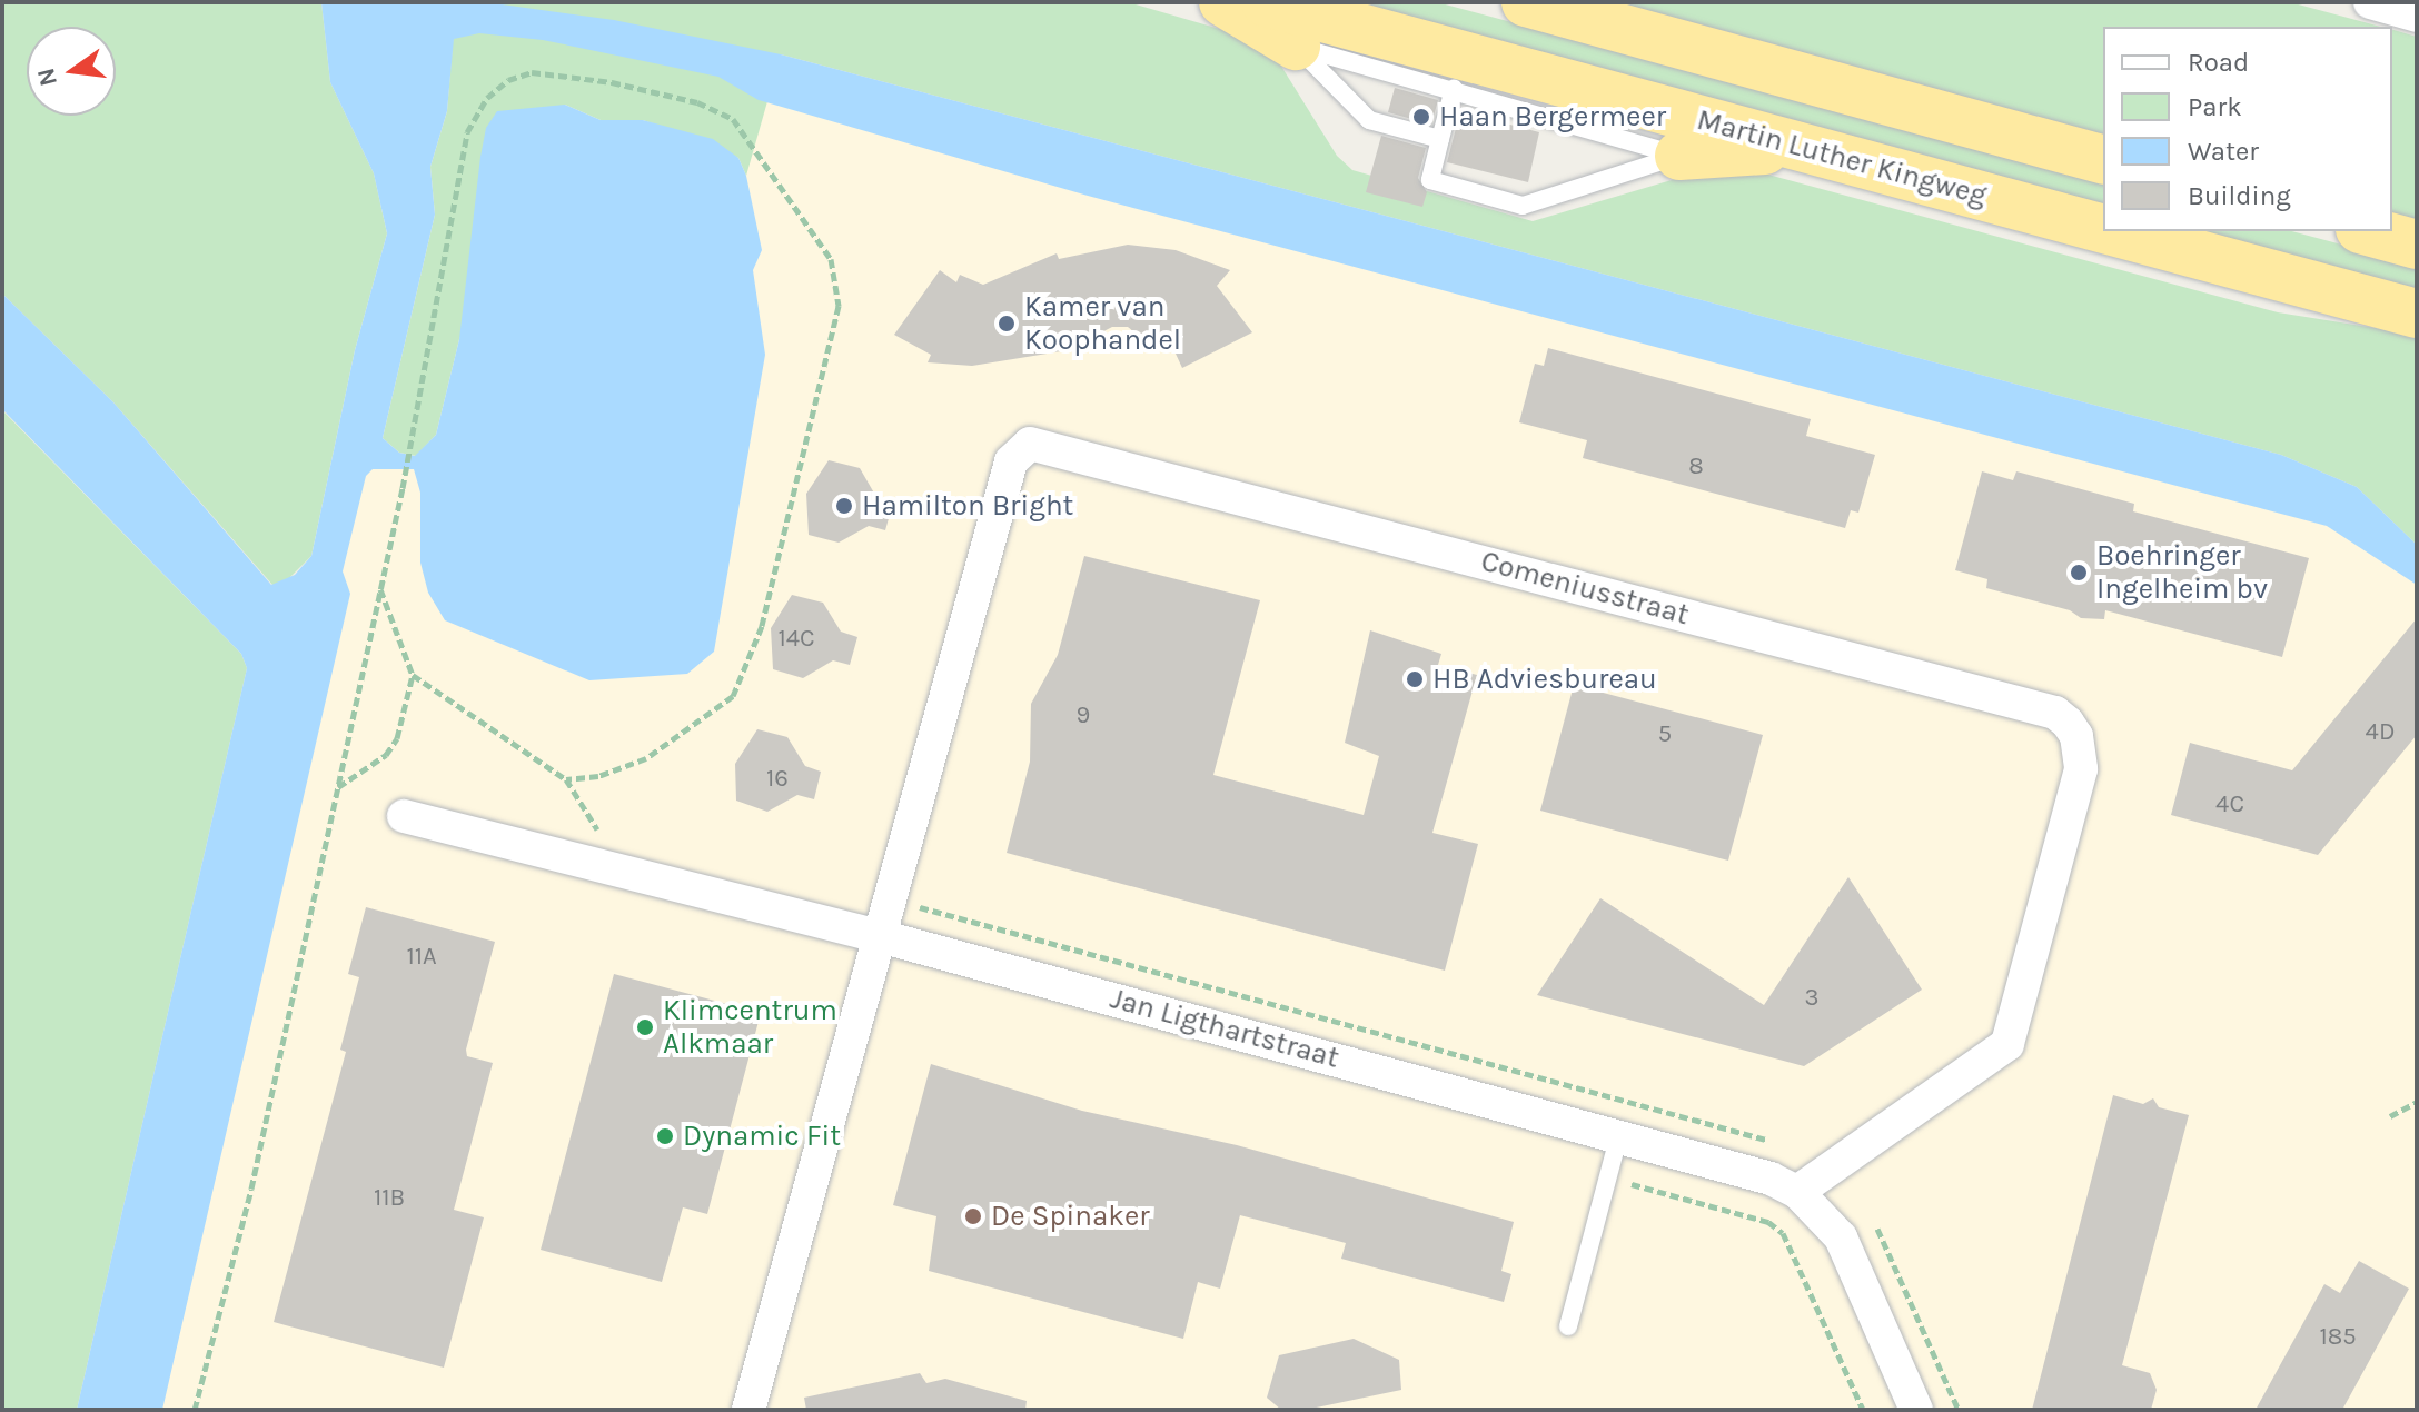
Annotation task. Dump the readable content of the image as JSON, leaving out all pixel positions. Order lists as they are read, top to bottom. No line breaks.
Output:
{"streets":{"highway":["Martin Luther Kingweg"],"street":["Comeniusstraat","Jan Ligthartstraat"]},"crossings":[["Comeniusstraat","Jan Ligthartstraat"]],"places":["Haan Bergermeer","Kamer van Koophandel","Hamilton Bright","Boehringer Ingelheim bv","HB Adviesbureau","Klimcentrum Alkmaar","Dynamic Fit","De Spinaker"],"house_numbers":["8","14C","9","4D","5","16","4C","11A","3","11B","185"],"legend":["Road","Park","Water","Building"],"north":"left"}
